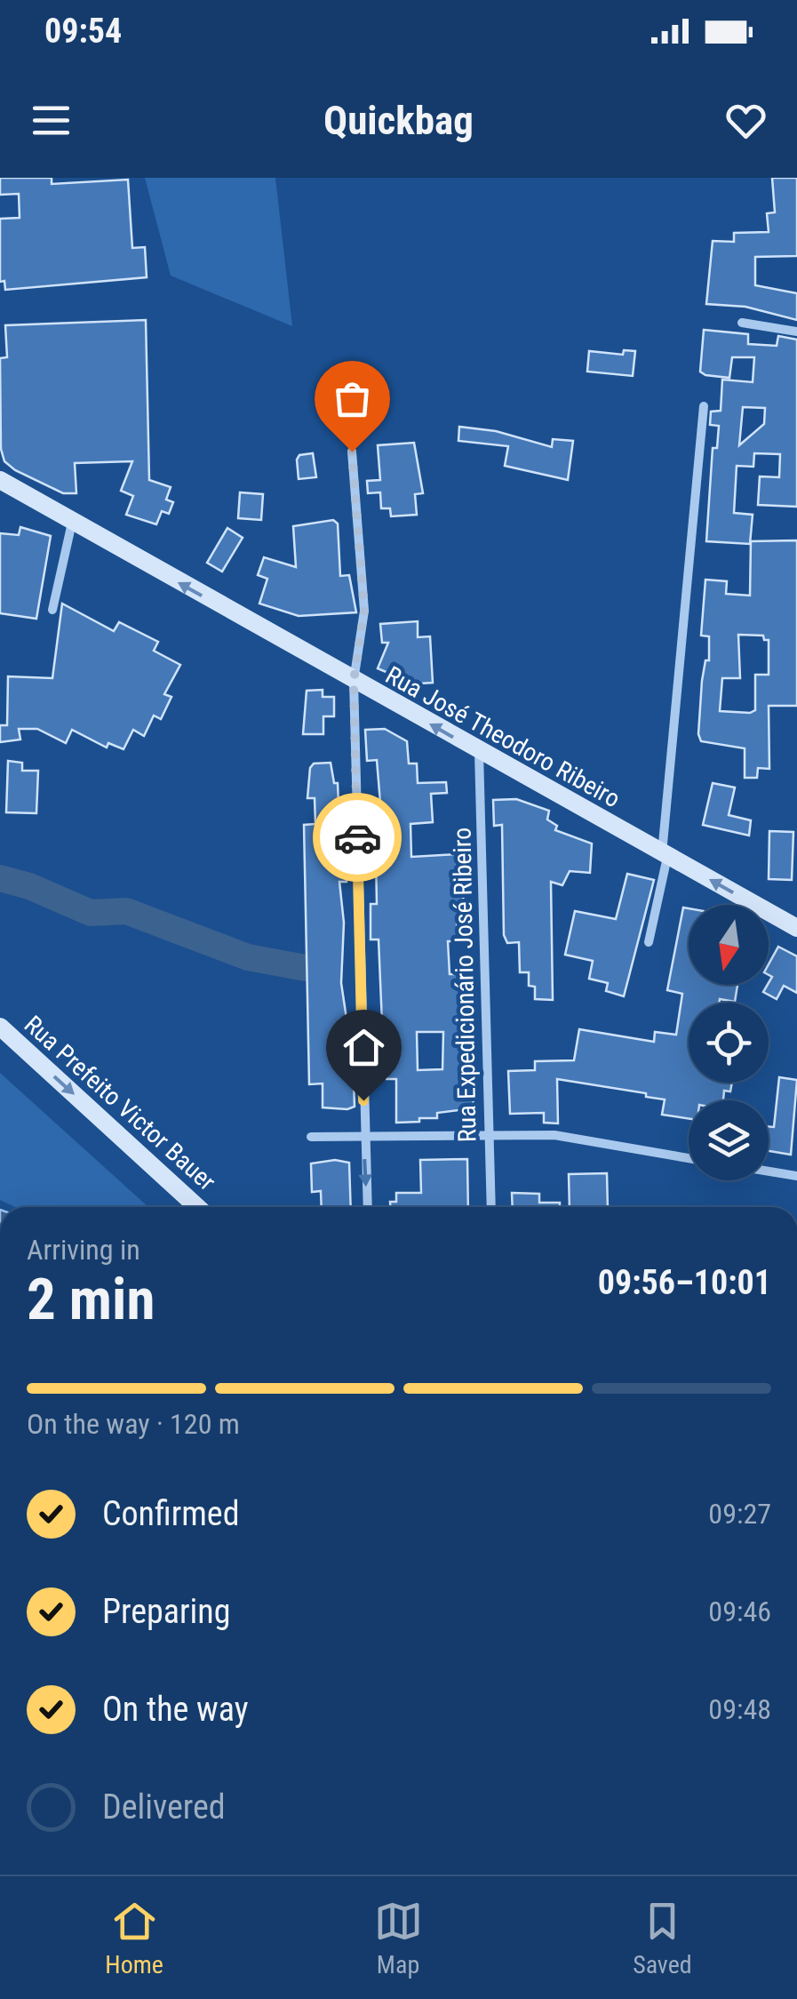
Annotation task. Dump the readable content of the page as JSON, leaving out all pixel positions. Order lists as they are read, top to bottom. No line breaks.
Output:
{"streets":{"main road":["Rua José Theodoro Ribeiro","Rua Prefeito Victor Bauer"],"street":["Rua Expedicionário José Ribeiro"]},"crossings":[["Rua José Theodoro Ribeiro","Rua Expedicionário José Ribeiro"]],"one_way":["Rua José Theodoro Ribeiro","Rua Prefeito Victor Bauer"],"north":"bottom","page":{"status":"09:54","header":"Quickbag","heading":["2 min","Arriving in","09:56–10:01"],"bar":"On the way · 120 m","list":[["Confirmed","09:27"],["Preparing","09:46"],["On the way","09:48"],"Delivered"],"tabs":["Home","Map","Saved"]}}
